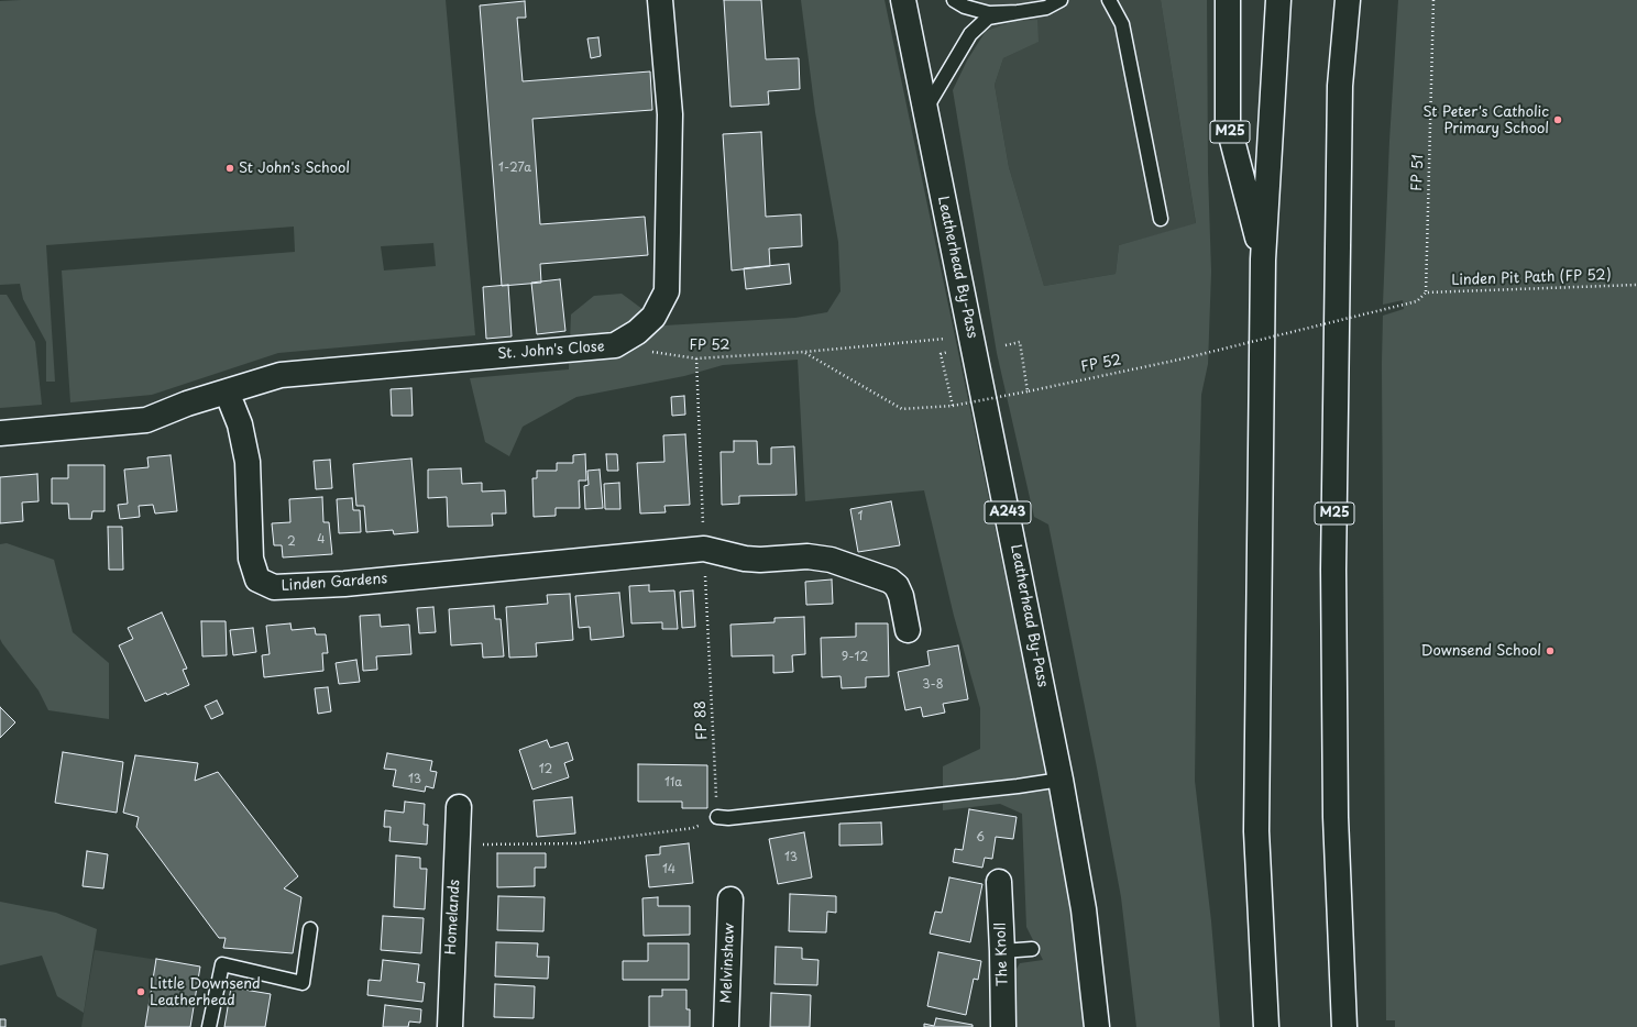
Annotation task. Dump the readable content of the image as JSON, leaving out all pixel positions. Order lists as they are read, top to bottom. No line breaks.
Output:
{"streets":{"main road":["M25","Leatherhead By-Pass","St. John's Close","A243","Linden Gardens","Homelands","The Knoll","Melvinshaw"],"path":["FP 51","Linden Pit Path (FP 52)","FP 52","FP 88"]},"crossings":[["FP 51","Linden Pit Path (FP 52)"],["FP 51","FP 52"],["Linden Pit Path (FP 52)","FP 52"],["FP 52","St. John's Close"],["FP 52","FP 88"],["St. John's Close","Linden Gardens"],["Linden Gardens","FP 88"]],"places":["St Peter's Catholic Primary School","St John's School","Downsend School","Little Downsend Leatherhead"],"house_numbers":["1-27a","1","4","2","9-12","3-8","12","13","11a","6","13","14"]}
